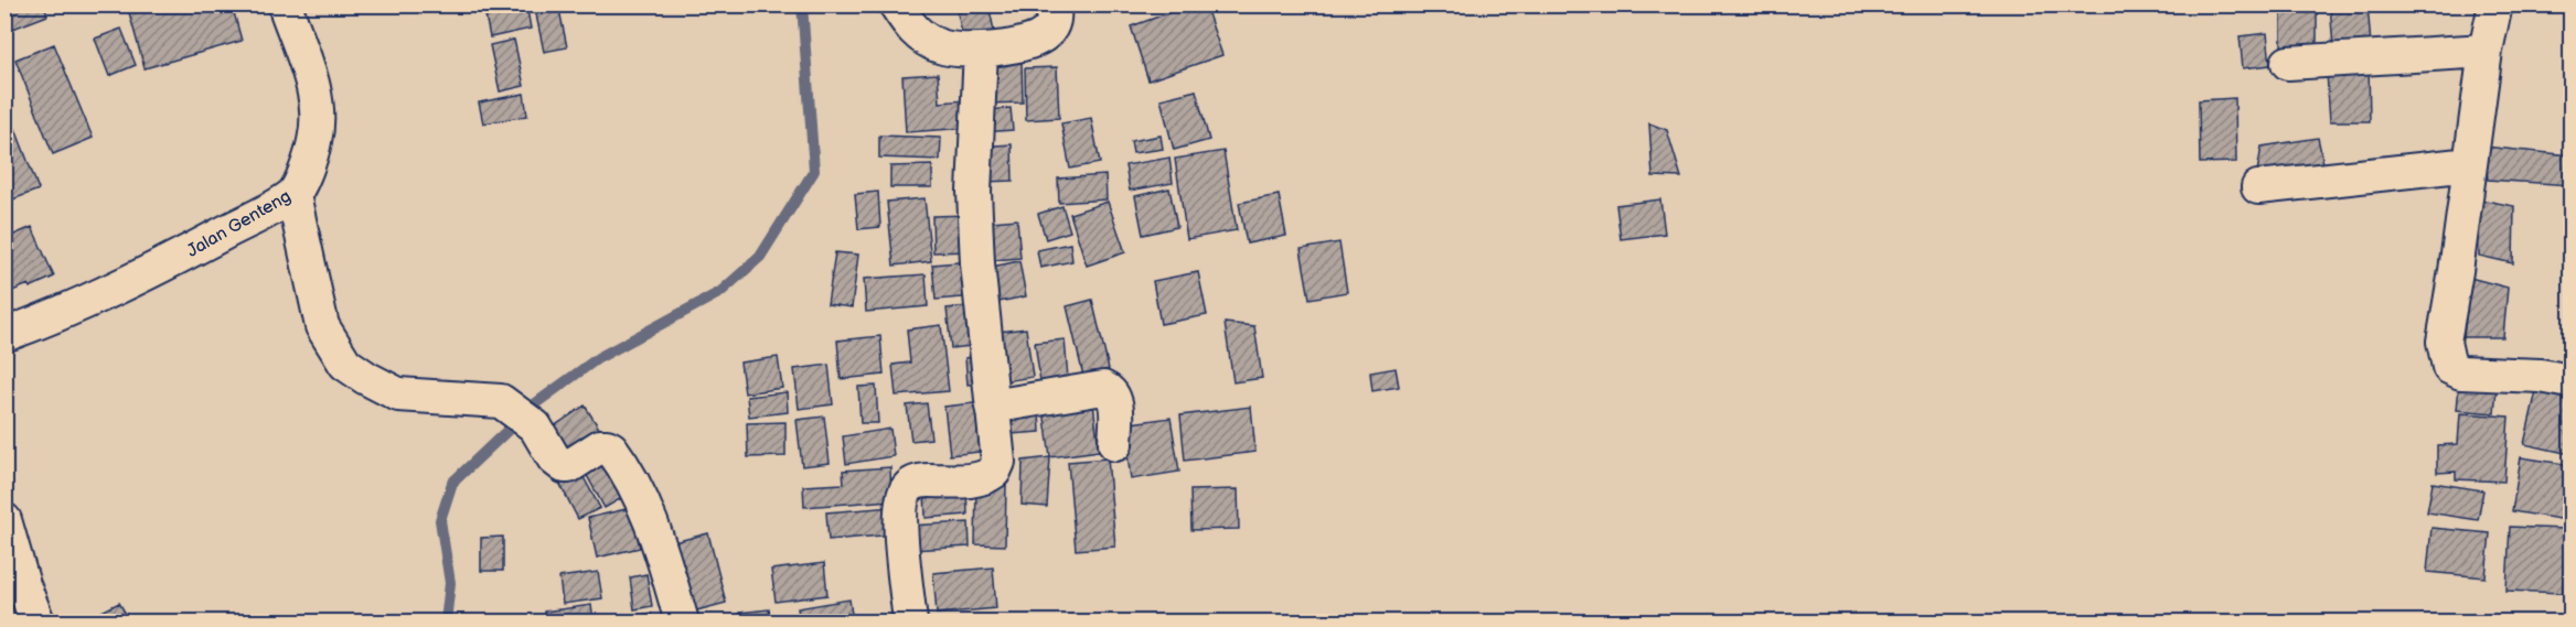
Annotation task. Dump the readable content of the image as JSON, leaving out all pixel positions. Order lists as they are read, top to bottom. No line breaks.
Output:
{"streets":{"street":["Jalan Genteng"]}}
